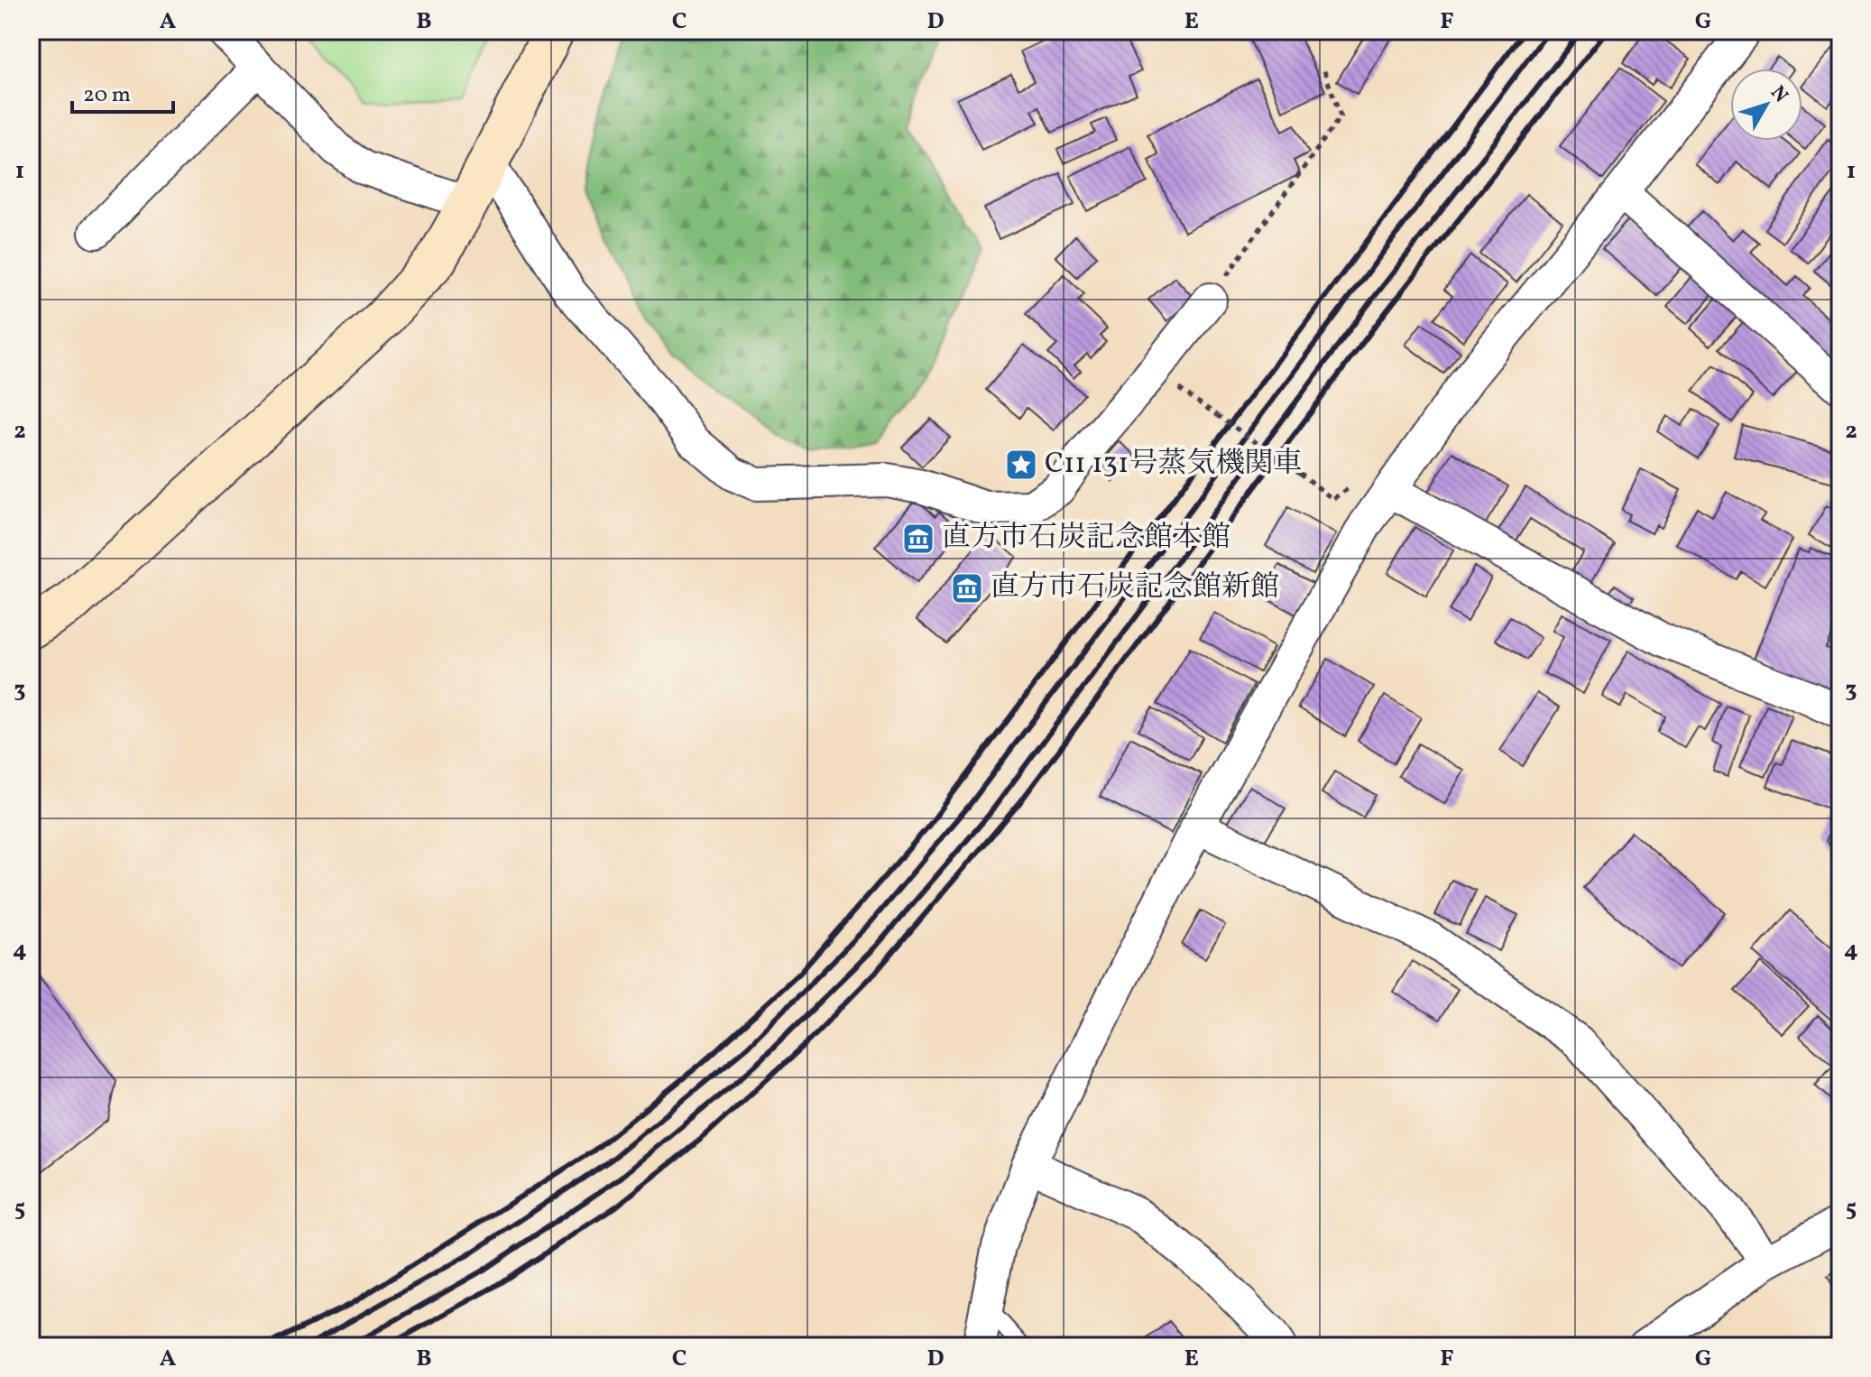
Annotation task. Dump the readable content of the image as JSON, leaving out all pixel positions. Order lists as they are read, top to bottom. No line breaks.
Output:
{"places":{"place":["C11 131号蒸気機関車"],"museum":["直方市石炭記念館本館","直方市石炭記念館新館"]},"scale_bar":"20 m","north":"top right","grid":{"columns":["A","B","C","D","E","F","G"],"rows":["1","2","3","4","5"]}}
